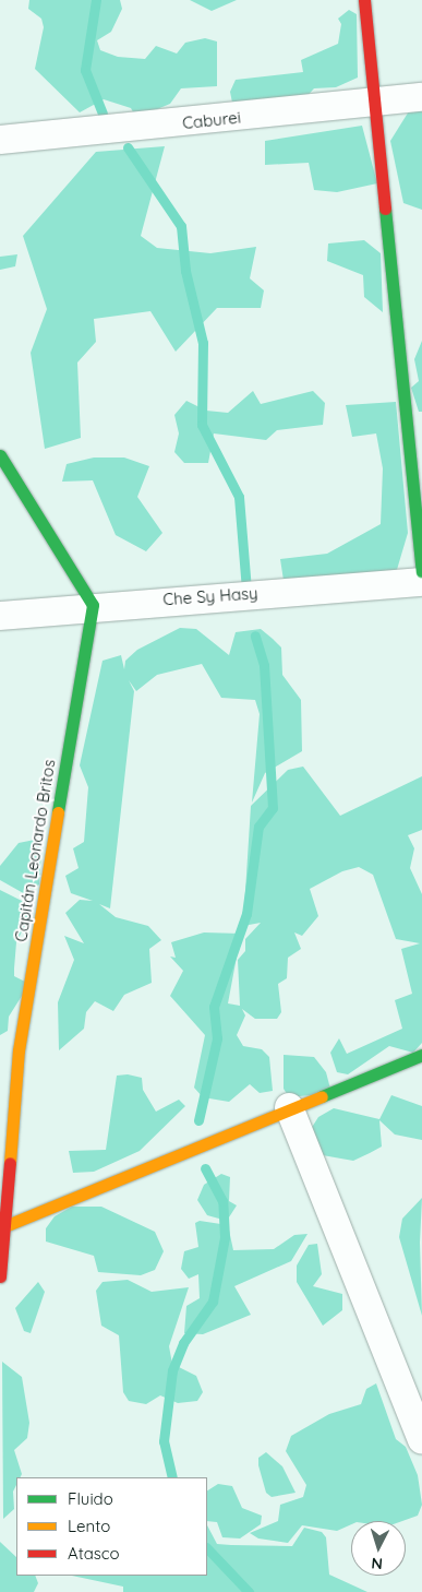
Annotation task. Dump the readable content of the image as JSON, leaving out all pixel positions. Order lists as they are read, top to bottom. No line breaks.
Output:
{"streets":{"street":["Caburei","Che Sy Hasy","Capitán Leonardo Britos"]},"crossings":[["Che Sy Hasy","Capitán Leonardo Britos"]],"legend":["Fluido","Lento","Atasco"],"north":"bottom"}
